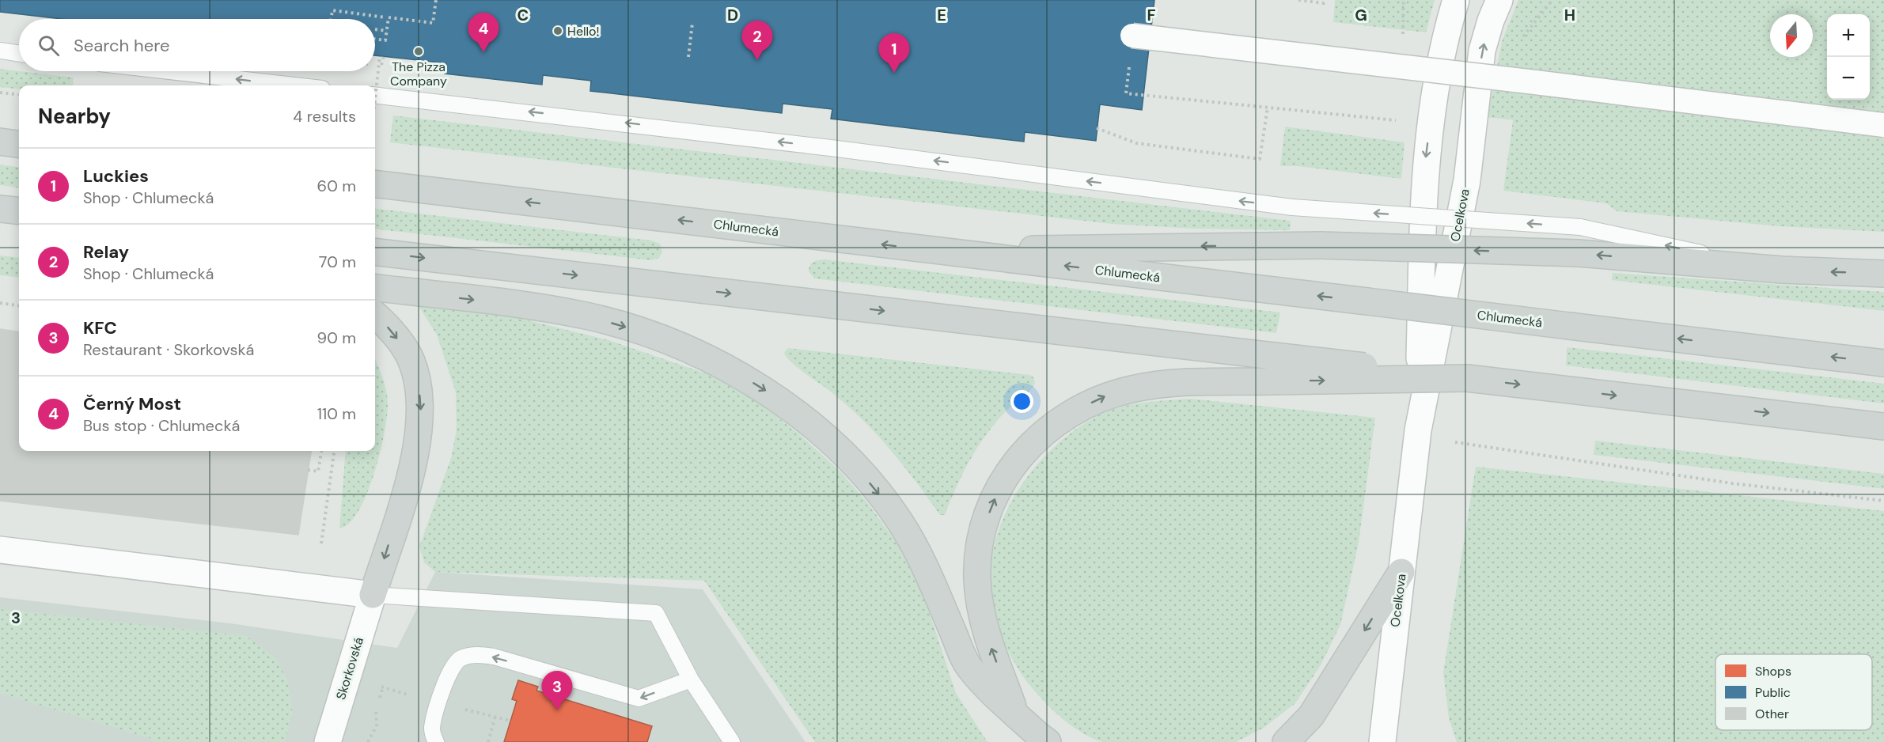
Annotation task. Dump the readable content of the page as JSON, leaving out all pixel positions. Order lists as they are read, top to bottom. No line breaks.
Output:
{"streets":{"main road":["Chlumecká"],"street":["Ocelkova","Skorkovská"]},"places":["Hello!","The Pizza Company"],"legend":["Shops","Public","Other"],"north":"bottom","page":{"pins":["4","2","1","3"],"map_buttons":["+","−"],"search":"Search here","heading":["Nearby","4 results"],"list":[{"mark":"1","name":"Luckies","note":"Shop · Chlumecká","value":"60 m"},{"mark":"2","name":"Relay","note":"Shop · Chlumecká","value":"70 m"},{"mark":"3","name":"KFC","note":"Restaurant · Skorkovská","value":"90 m"},{"mark":"4","name":"Černý Most","note":"Bus stop · Chlumecká","value":"110 m"}]},"grid":{"columns":["C","D","E","F","G","H"],"rows":["3"]}}
